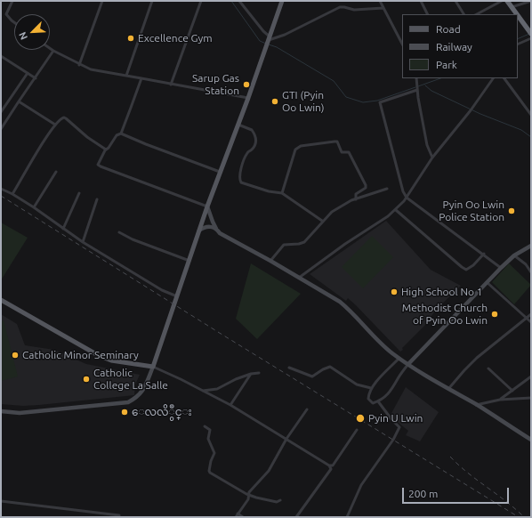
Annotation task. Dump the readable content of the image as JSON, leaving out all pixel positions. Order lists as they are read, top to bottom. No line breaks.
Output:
{"places":["Excellence Gym","Sarup Gas Station","GTI (Pyin Oo Lwin)","Pyin Oo Lwin Police Station","High School No 1","Methodist Church of Pyin Oo Lwin","Catholic Minor Seminary","Catholic College La Salle","ေလလိွဳင္း","Pyin U Lwin"],"legend":["Road","Railway","Park"],"scale_bar":"200 m","north":"bottom left"}
